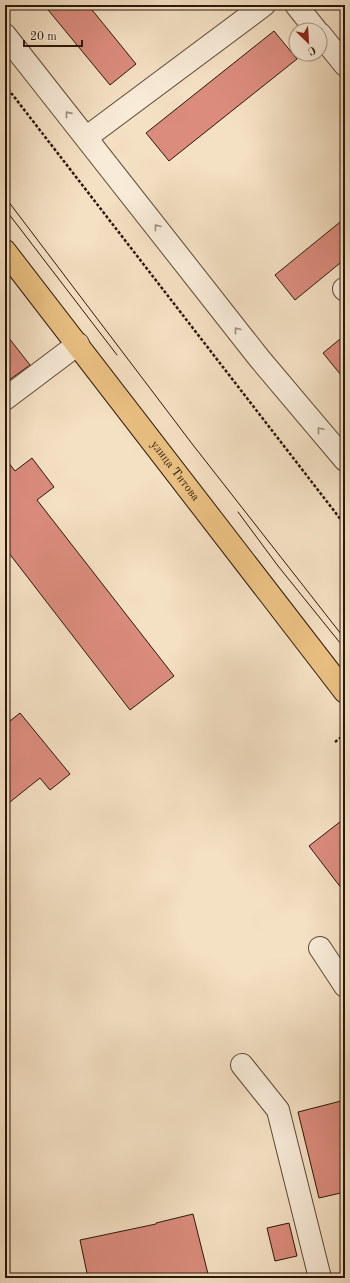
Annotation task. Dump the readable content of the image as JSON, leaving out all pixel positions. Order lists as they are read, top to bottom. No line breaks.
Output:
{"streets":{"main road":["улица Титова"]},"scale_bar":"20 m","north":"bottom right"}
